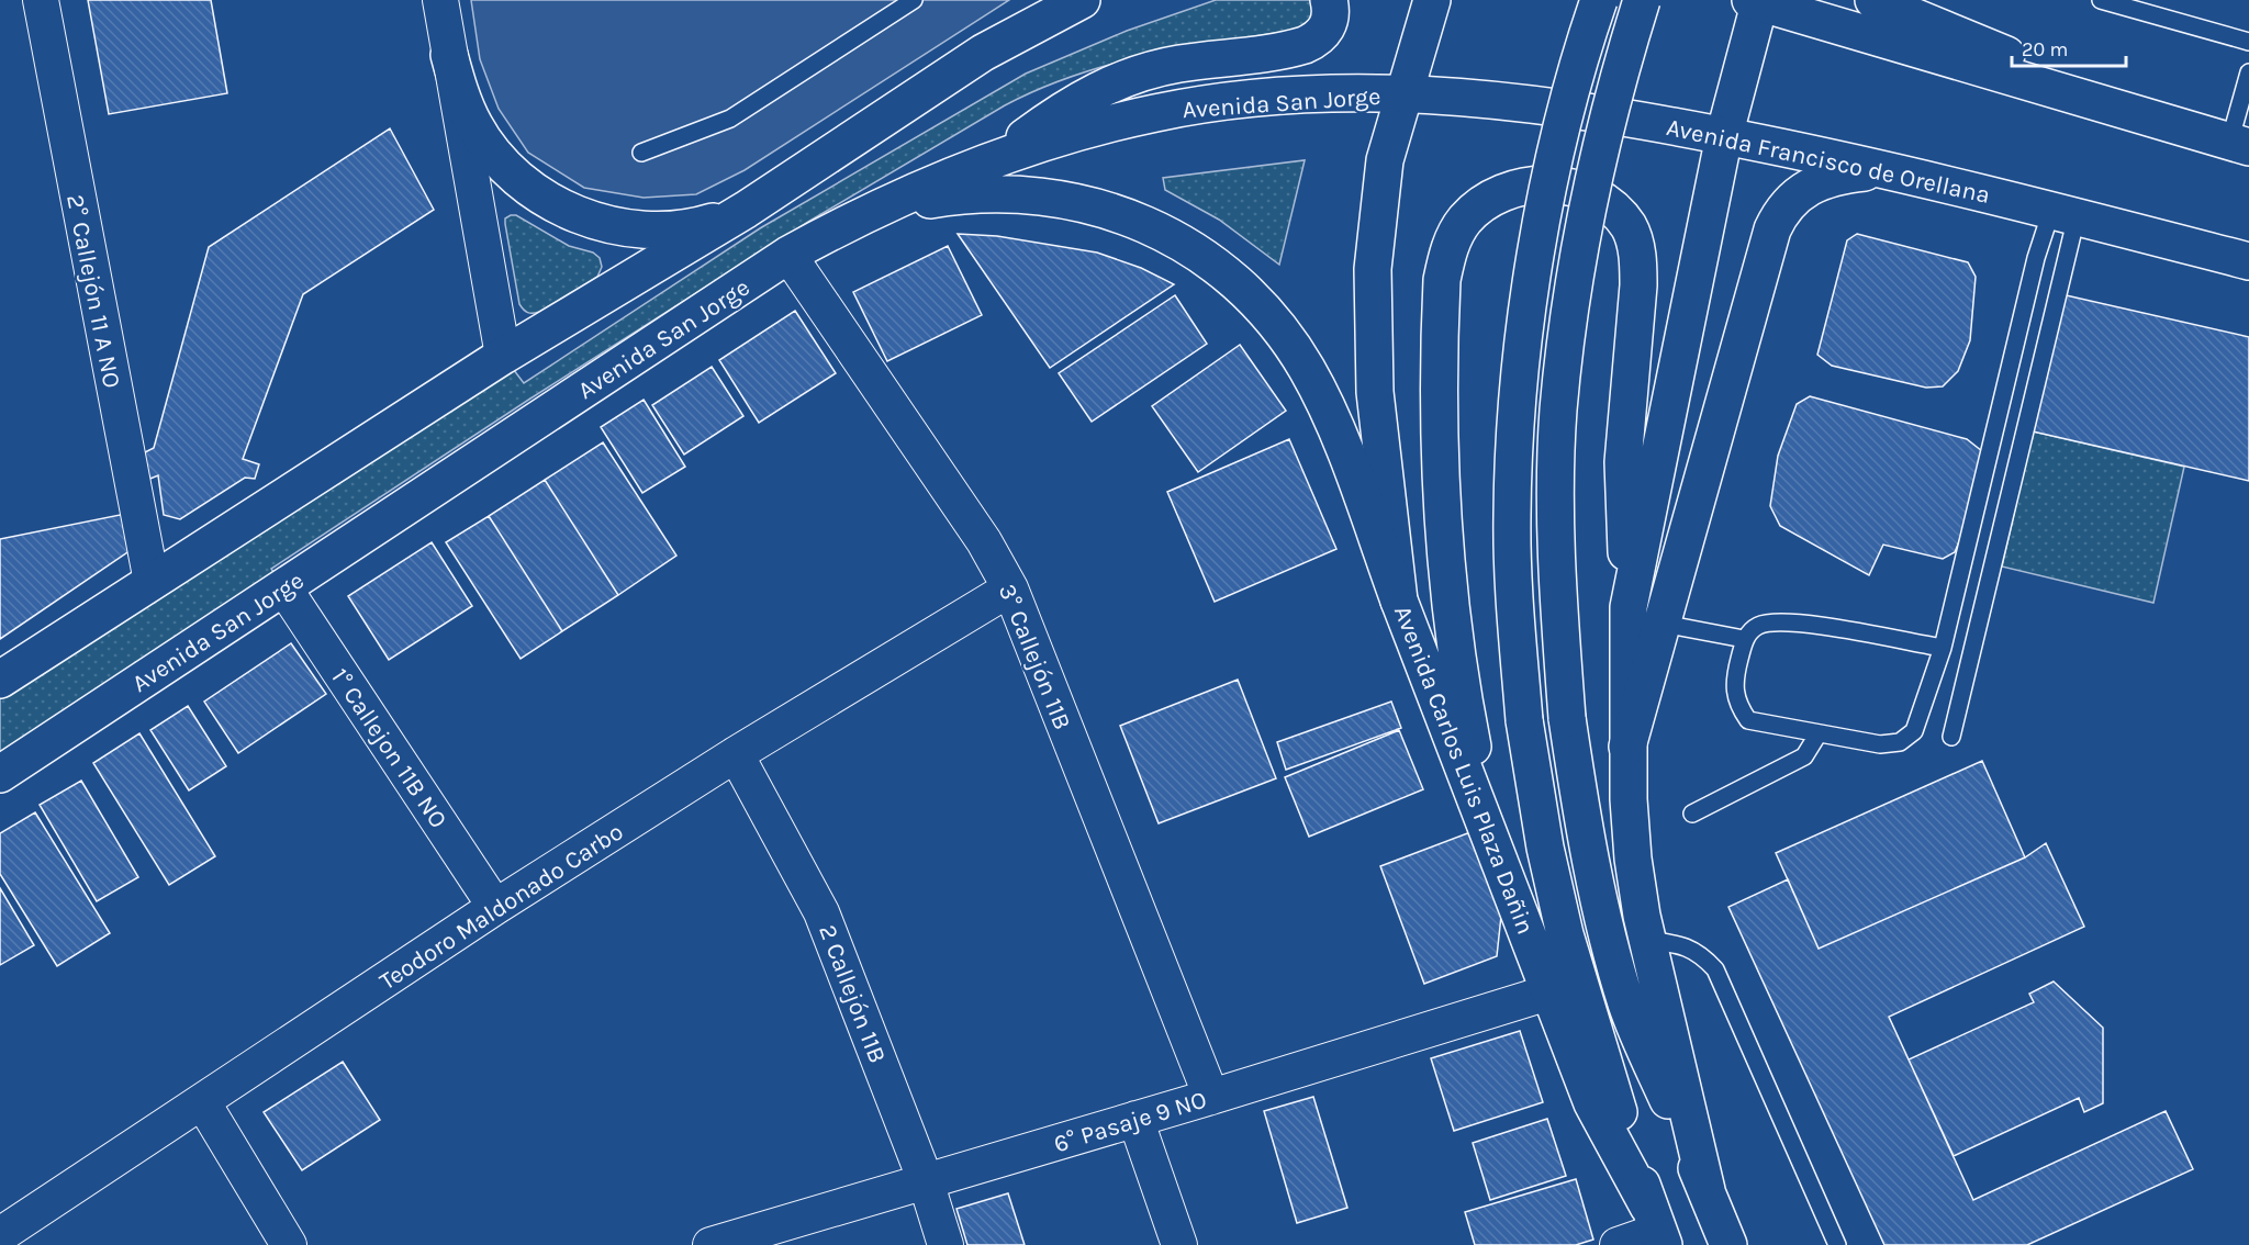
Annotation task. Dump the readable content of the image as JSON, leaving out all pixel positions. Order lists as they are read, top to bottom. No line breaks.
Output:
{"streets":{"main road":["Avenida San Jorge","Avenida Francisco de Orellana","Avenida Carlos Luis Plaza Dañin"],"street":["2° Callejón 11 A NO","3° Callejón 11B","1° Callejon 11B NO","Teodoro Maldonado Carbo","2 Callejón 11B","6° Pasaje 9 NO"]},"crossings":[["Avenida San Jorge","Avenida Francisco de Orellana"],["Avenida San Jorge","3° Callejón 11B"],["Avenida San Jorge","1° Callejon 11B NO"],["Avenida San Jorge","Avenida Carlos Luis Plaza Dañin"],["Avenida Francisco de Orellana","Avenida Carlos Luis Plaza Dañin"],["3° Callejón 11B","Teodoro Maldonado Carbo"],["3° Callejón 11B","6° Pasaje 9 NO"],["1° Callejon 11B NO","Teodoro Maldonado Carbo"],["Avenida Carlos Luis Plaza Dañin","6° Pasaje 9 NO"],["Teodoro Maldonado Carbo","2 Callejón 11B"],["2 Callejón 11B","6° Pasaje 9 NO"]],"scale_bar":"20 m"}
